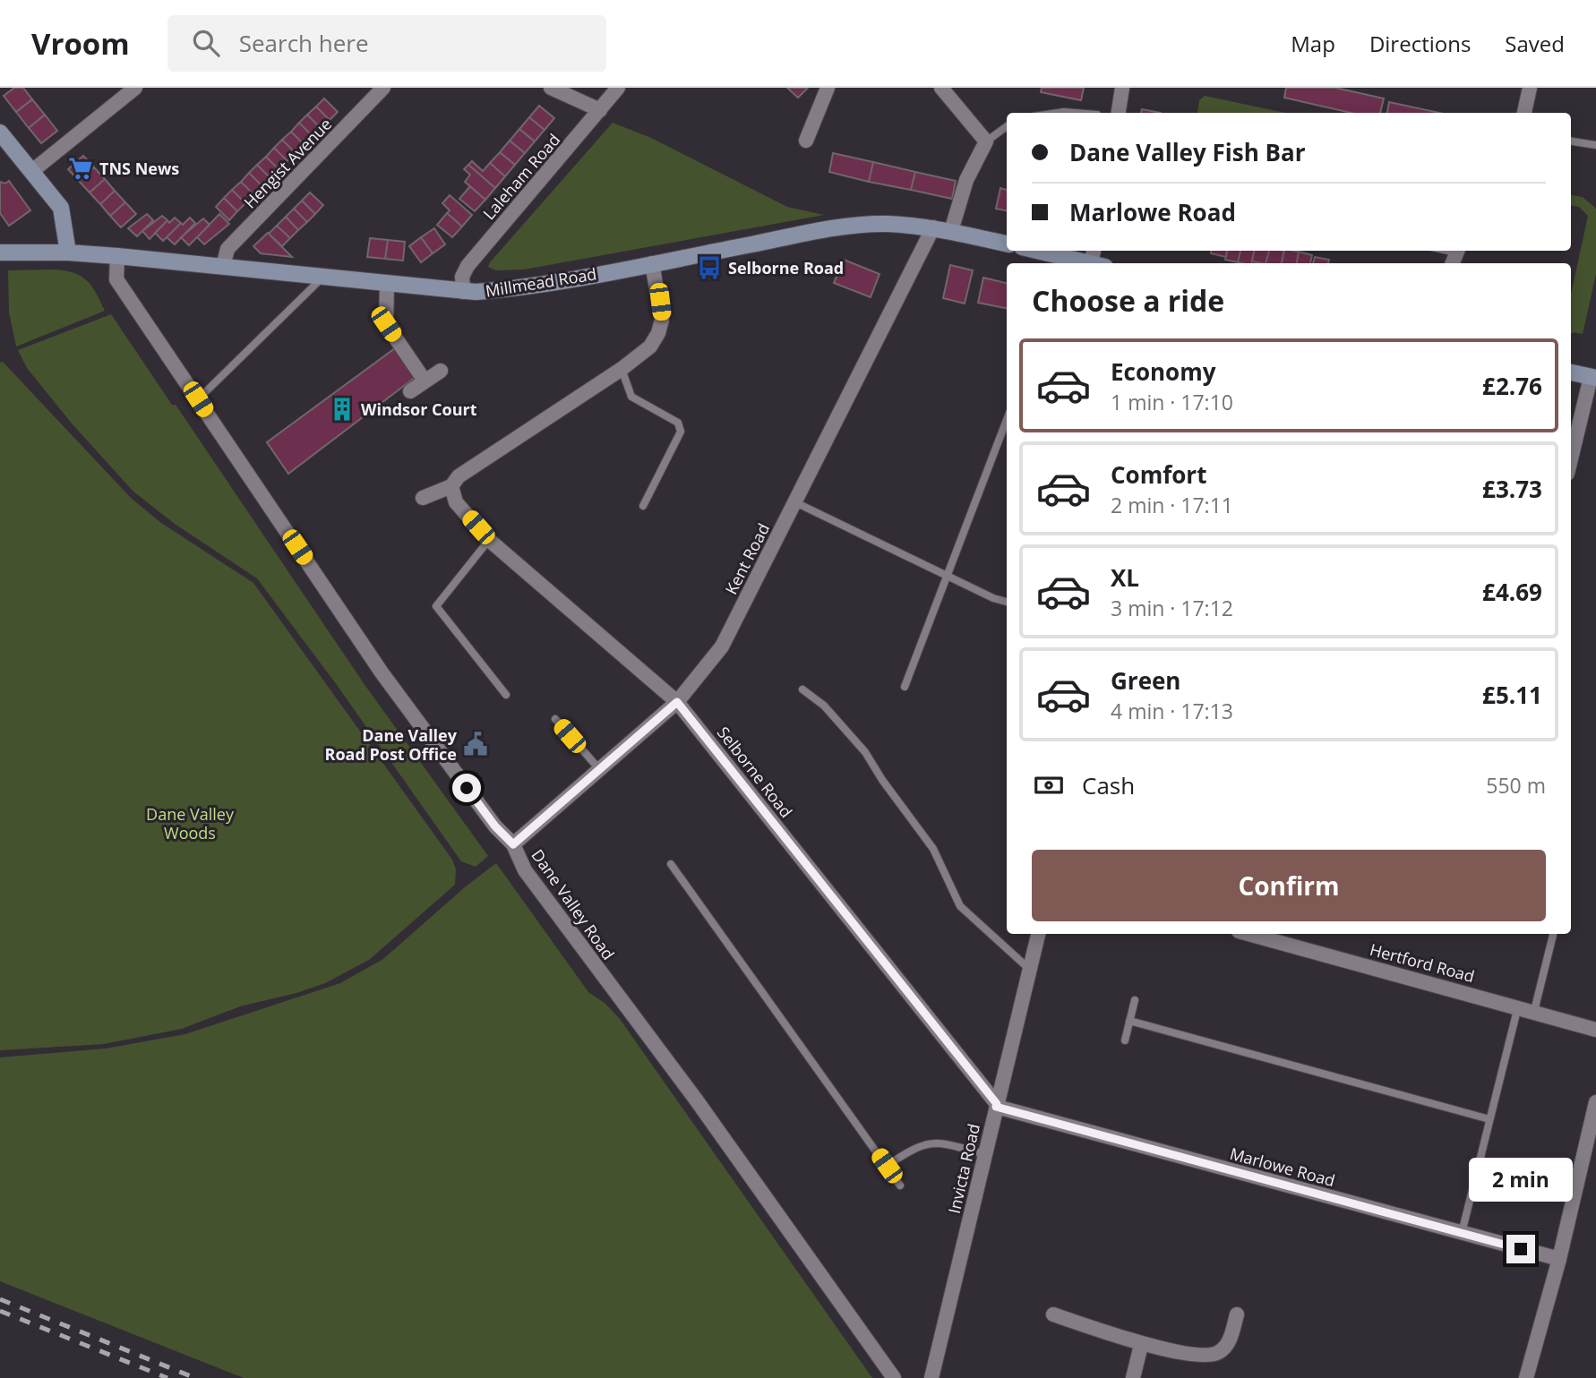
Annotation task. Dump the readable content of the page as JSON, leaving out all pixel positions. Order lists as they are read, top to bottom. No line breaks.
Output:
{"streets":{"main road":["Millmead Road"],"street":["Hengist Avenue","Laleham Road","Kent Road","Selborne Road","Dane Valley Road","Hertford Road","Marlowe Road","Invicta Road"]},"crossings":[["Hengist Avenue","Millmead Road"],["Laleham Road","Millmead Road"],["Millmead Road","Kent Road"],["Millmead Road","Dane Valley Road"],["Kent Road","Selborne Road"],["Kent Road","Dane Valley Road"],["Selborne Road","Marlowe Road"],["Selborne Road","Invicta Road"],["Marlowe Road","Invicta Road"]],"parks":["Dane Valley Woods"],"places":{"supermarket":["TNS News"],"bus stop":["Selborne Road"],"building":["Windsor Court"],"public building":["Dane Valley Road Post Office"]},"page":{"header":"Vroom","search":"Search here","nav":["Map","Directions","Saved"],"banner":["Dane Valley Fish Bar","Marlowe Road"],"heading":"Choose a ride","list":[{"name":"Economy","note":"1 min · 17:10","value":"£2.76"},{"name":"Comfort","note":"2 min · 17:11","value":"£3.73"},{"name":"XL","note":"3 min · 17:12","value":"£4.69"},{"name":"Green","note":"4 min · 17:13","value":"£5.11"}],"pay":["Cash","550 m"],"buttons":"Confirm","bubble":"2 min"}}
